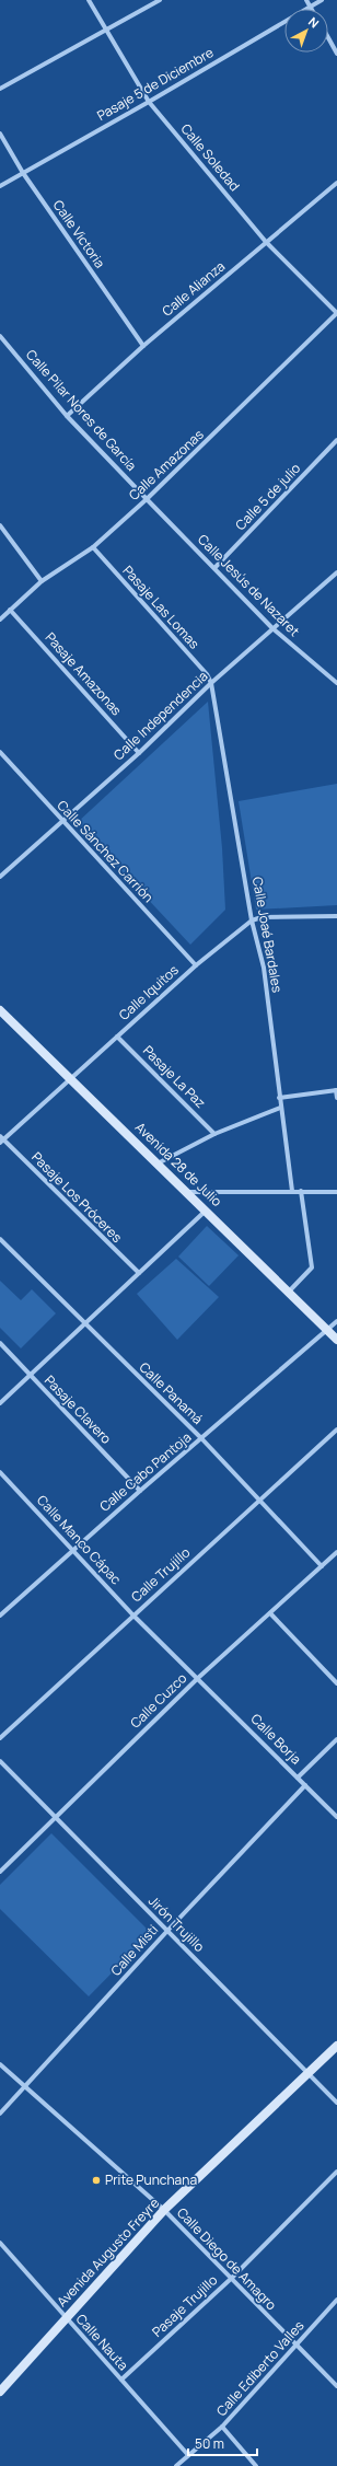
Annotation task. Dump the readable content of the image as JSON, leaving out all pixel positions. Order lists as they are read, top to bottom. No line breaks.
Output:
{"streets":{"main road":["Avenida 28 de Julio","Avenida Augusto Freyre"],"street":["Pasaje 5 de Diciembre","Calle Soledad","Calle Victoria","Calle Alianza","Calle Pilar Nores de García","Calle Amazonas","Calle 5 de julio","Calle Jesús de Nazaret","Pasaje Las Lomas","Pasaje Amazonas","Calle Independencia","Calle Sánchez Carrión","Calle Joaé Bardales","Calle Iquitos","Pasaje La Paz","Pasaje Los Próceres","Calle Panamá","Pasaje Clavero","Calle Cabo Pantoja","Calle Manco Cápac","Calle Trujillo","Calle Cuzco","Calle Borja","Jirón Trujillo","Calle Misti","Calle Diego de Amagro","Pasaje Trujillo","Calle Nauta","Calle Ediberto Valles"]},"crossings":[["Pasaje 5 de Diciembre","Calle Soledad"],["Pasaje 5 de Diciembre","Calle Victoria"],["Calle Soledad","Calle Alianza"],["Calle Soledad","Calle Amazonas"],["Calle Victoria","Calle Alianza"],["Calle Alianza","Calle Pilar Nores de García"],["Calle Pilar Nores de García","Calle Amazonas"],["Calle Pilar Nores de García","Calle Jesús de Nazaret"],["Calle Amazonas","Calle Jesús de Nazaret"],["Calle Amazonas","Pasaje Las Lomas"],["Calle Amazonas","Pasaje Amazonas"],["Calle 5 de julio","Calle Jesús de Nazaret"],["Calle Jesús de Nazaret","Calle Independencia"],["Pasaje Las Lomas","Calle Independencia"],["Pasaje Las Lomas","Calle Joaé Bardales"],["Pasaje Amazonas","Calle Independencia"],["Calle Independencia","Calle Sánchez Carrión"],["Calle Independencia","Calle Joaé Bardales"],["Calle Sánchez Carrión","Calle Iquitos"],["Calle Joaé Bardales","Calle Iquitos"],["Calle Iquitos","Pasaje La Paz"],["Calle Iquitos","Avenida 28 de Julio"],["Calle Iquitos","Pasaje Los Próceres"],["Avenida 28 de Julio","Calle Cabo Pantoja"],["Calle Panamá","Calle Cabo Pantoja"],["Calle Panamá","Calle Trujillo"],["Calle Panamá","Calle Cuzco"],["Pasaje Clavero","Calle Cabo Pantoja"],["Calle Cabo Pantoja","Calle Manco Cápac"],["Calle Manco Cápac","Calle Trujillo"],["Calle Manco Cápac","Calle Cuzco"],["Calle Manco Cápac","Calle Borja"],["Calle Cuzco","Calle Borja"],["Calle Cuzco","Jirón Trujillo"],["Calle Borja","Calle Misti"],["Jirón Trujillo","Calle Misti"],["Jirón Trujillo","Avenida Augusto Freyre"],["Calle Misti","Calle Diego de Amagro"],["Avenida Augusto Freyre","Calle Diego de Amagro"],["Avenida Augusto Freyre","Calle Nauta"],["Calle Diego de Amagro","Pasaje Trujillo"],["Calle Diego de Amagro","Calle Ediberto Valles"],["Pasaje Trujillo","Calle Nauta"],["Calle Nauta","Calle Ediberto Valles"]],"places":["Prite Punchana"],"scale_bar":"50 m","north":"top right"}
